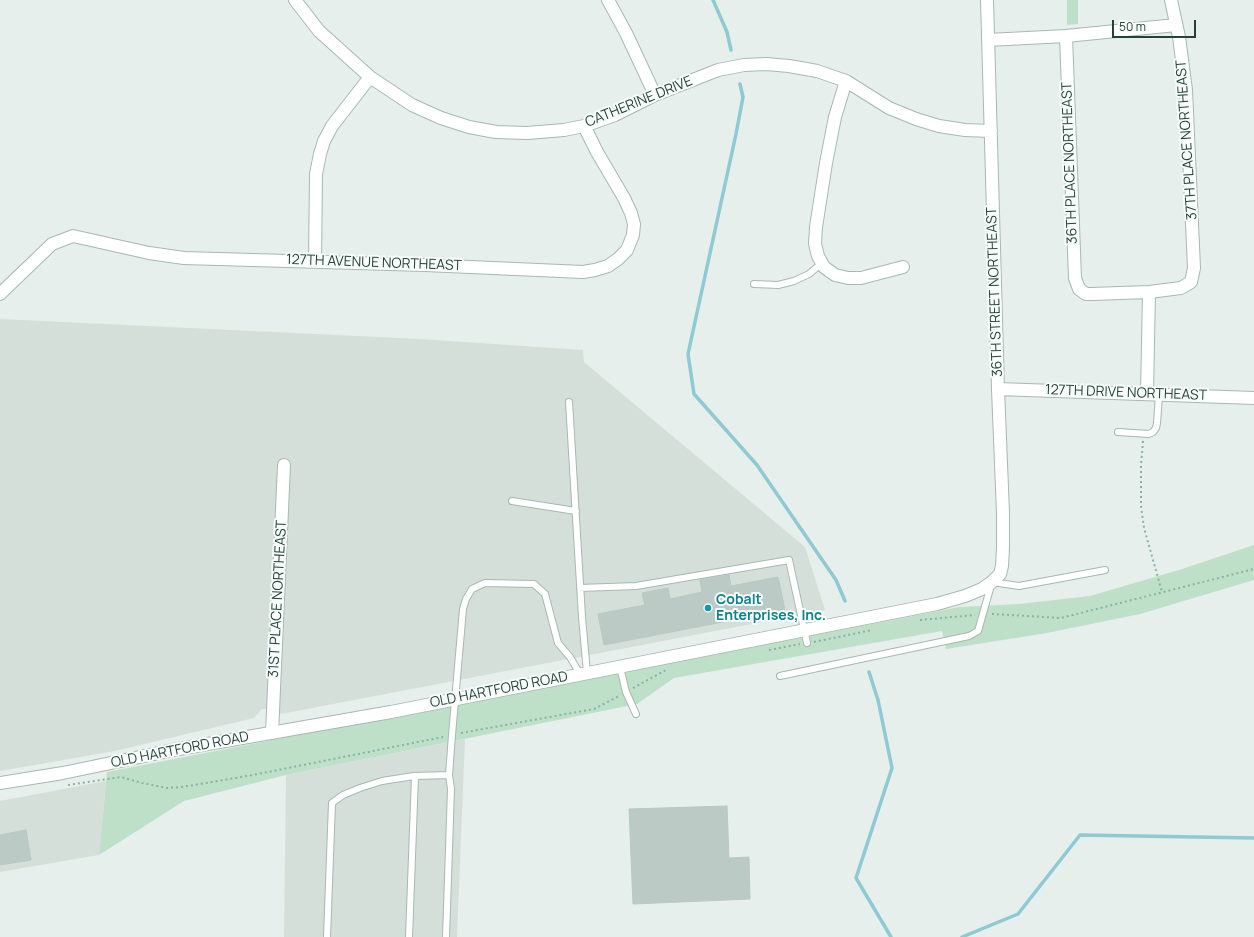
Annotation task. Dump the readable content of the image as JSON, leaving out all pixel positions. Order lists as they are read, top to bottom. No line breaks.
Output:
{"streets":{"street":["CATHERINE DRIVE","37TH PLACE NORTHEAST","36TH PLACE NORTHEAST","127TH AVENUE NORTHEAST","36TH STREET NORTHEAST","127TH DRIVE NORTHEAST","31ST PLACE NORTHEAST","OLD HARTFORD ROAD"]},"crossings":[["CATHERINE DRIVE","127TH AVENUE NORTHEAST"],["CATHERINE DRIVE","36TH STREET NORTHEAST"],["37TH PLACE NORTHEAST","36TH PLACE NORTHEAST"],["36TH STREET NORTHEAST","127TH DRIVE NORTHEAST"],["36TH STREET NORTHEAST","OLD HARTFORD ROAD"],["31ST PLACE NORTHEAST","OLD HARTFORD ROAD"]],"places":["Cobalt Enterprises, Inc."],"scale_bar":"50 m"}
